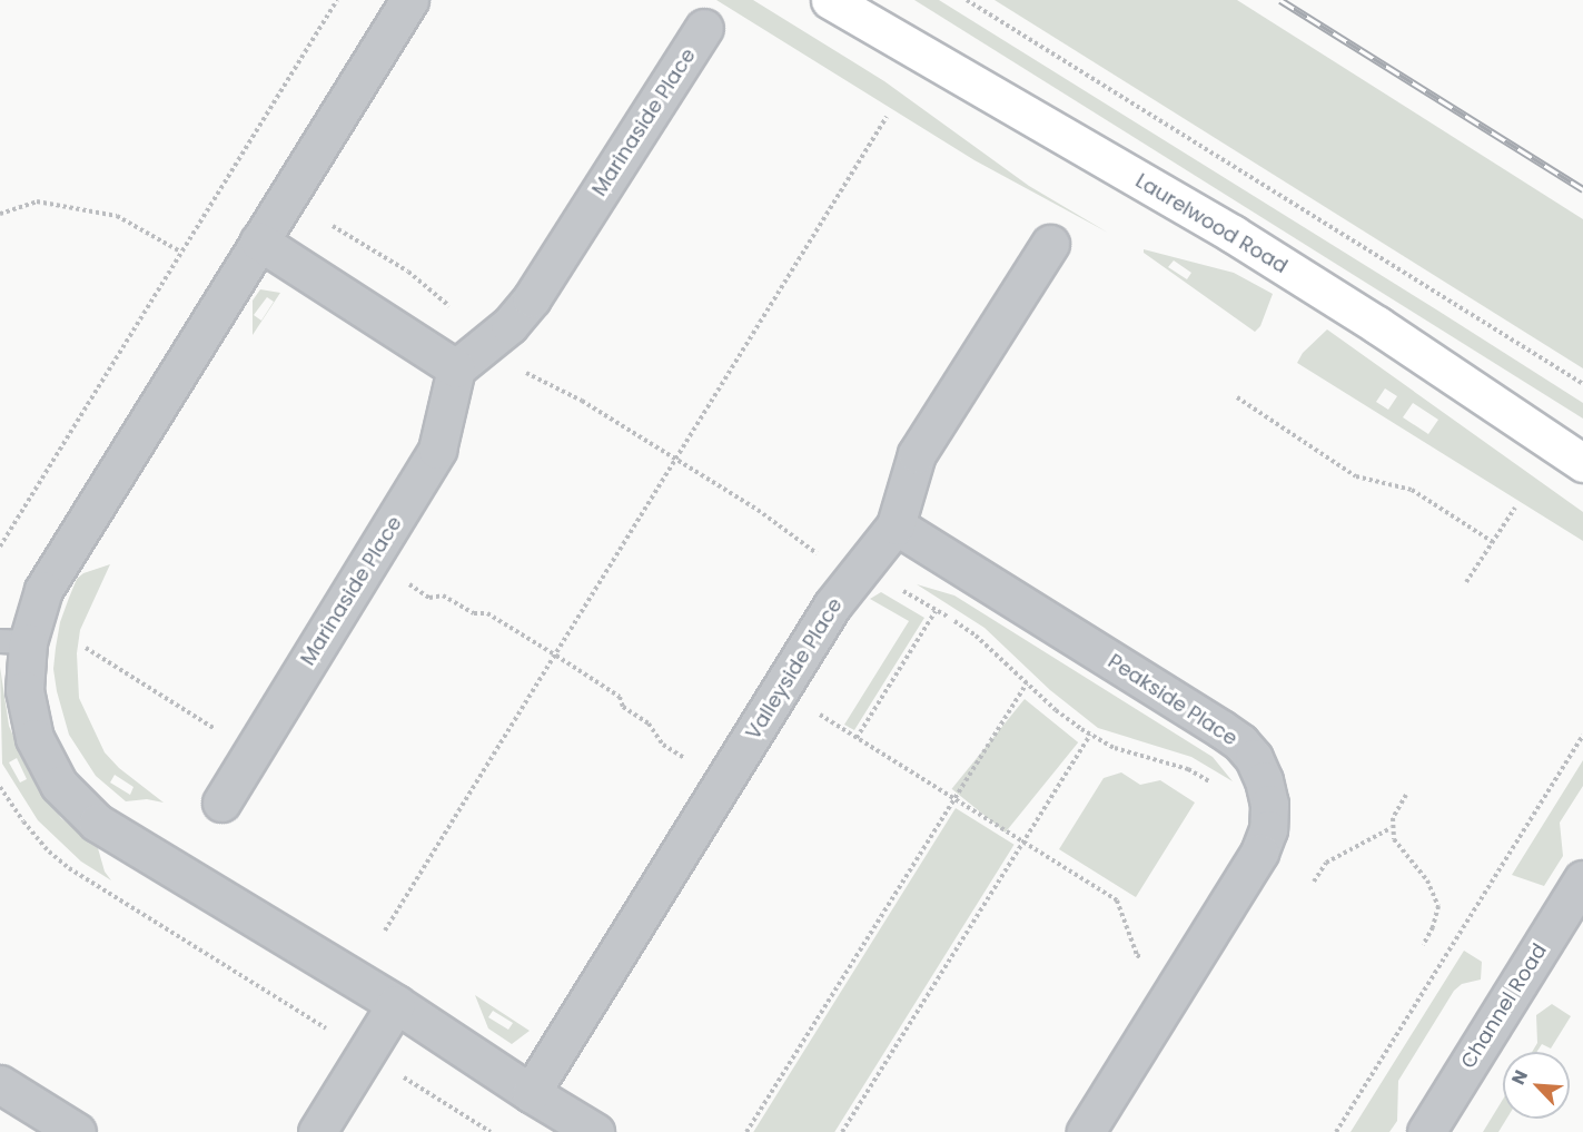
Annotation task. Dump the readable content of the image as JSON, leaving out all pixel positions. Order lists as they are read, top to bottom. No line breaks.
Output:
{"streets":{"street":["Marinaside Place","Laurelwood Road","Valleyside Place","Peakside Place","Channel Road"]},"crossings":[["Valleyside Place","Peakside Place"]],"north":"top left"}
